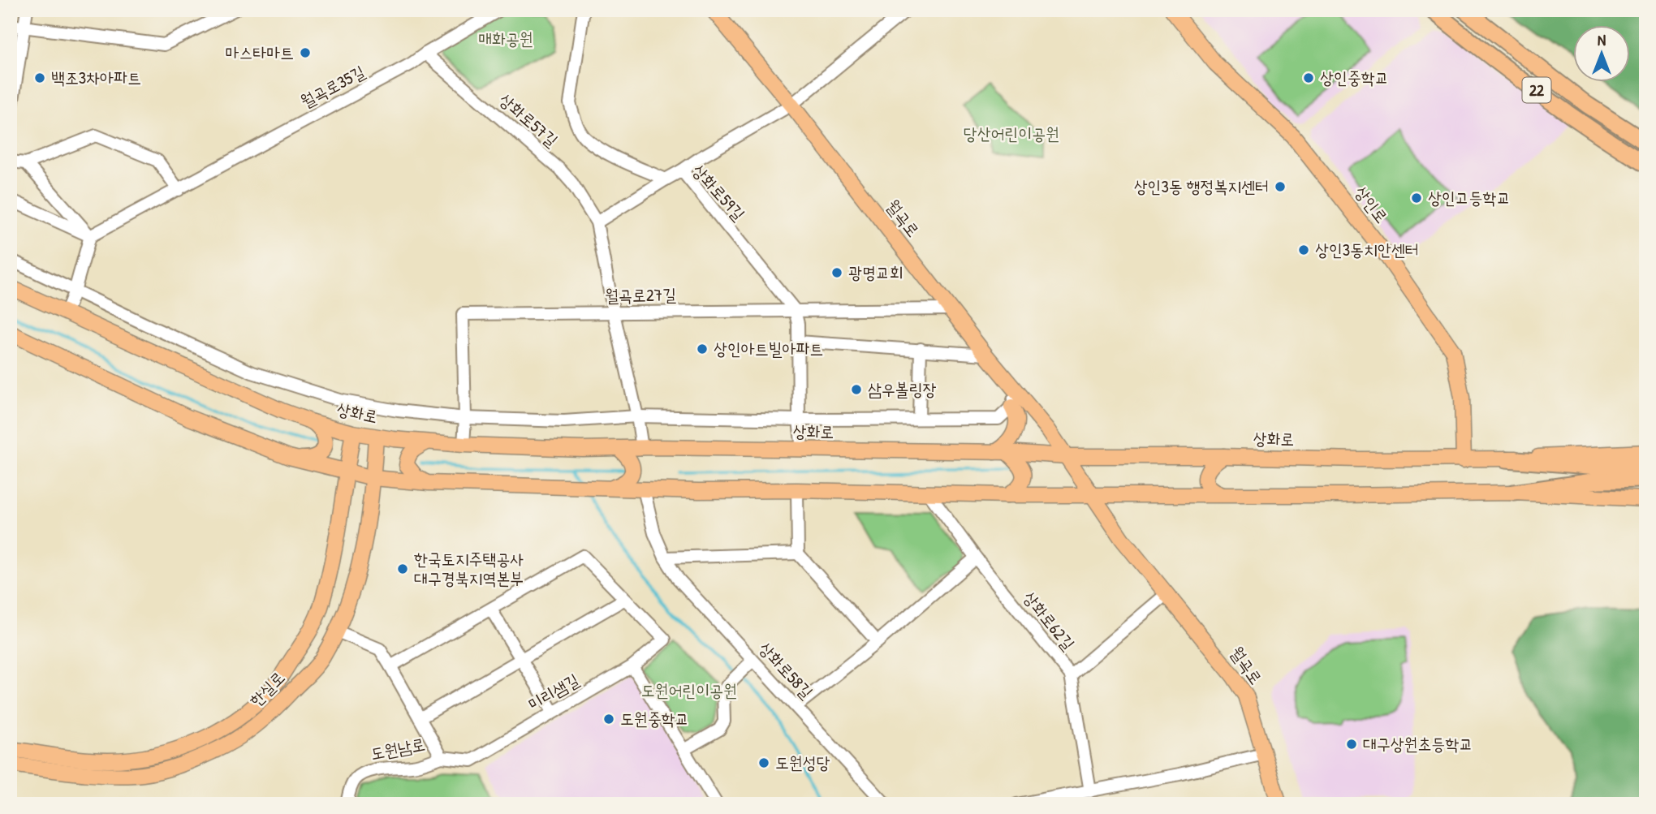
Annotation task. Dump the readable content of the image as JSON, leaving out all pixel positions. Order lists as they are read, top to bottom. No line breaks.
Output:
{"streets":{"highway":["22"],"main road":["상인로","월곡로","상화로","한실로"],"street":["월곡로35길","상화로57길","상화로59길","월곡로27길","상화로62길","상화로58길","미리샘길","도원남로"]},"crossings":[["월곡로35길","상화로57길"],["상화로57길","월곡로27길"],["상화로57길","상화로"],["상화로59길","월곡로27길"],["상인로","상화로"],["월곡로","월곡로27길"],["월곡로","상화로"],["월곡로27길","상화로"],["상화로","한실로"],["미리샘길","도원남로"]],"parks":["매화공원","당산어린이공원","도원어린이공원"],"places":["마스타마트","백조3차아파트","상인중학교","상인3동 행정복지센터","상인고등학교","상인3동치안센터","광명교회","상인아트빌아파트","삼우볼링장","한국토지주택공사 대구경북지역본부","도원중학교","대구상원초등학교","도원성당"],"north":"top"}
